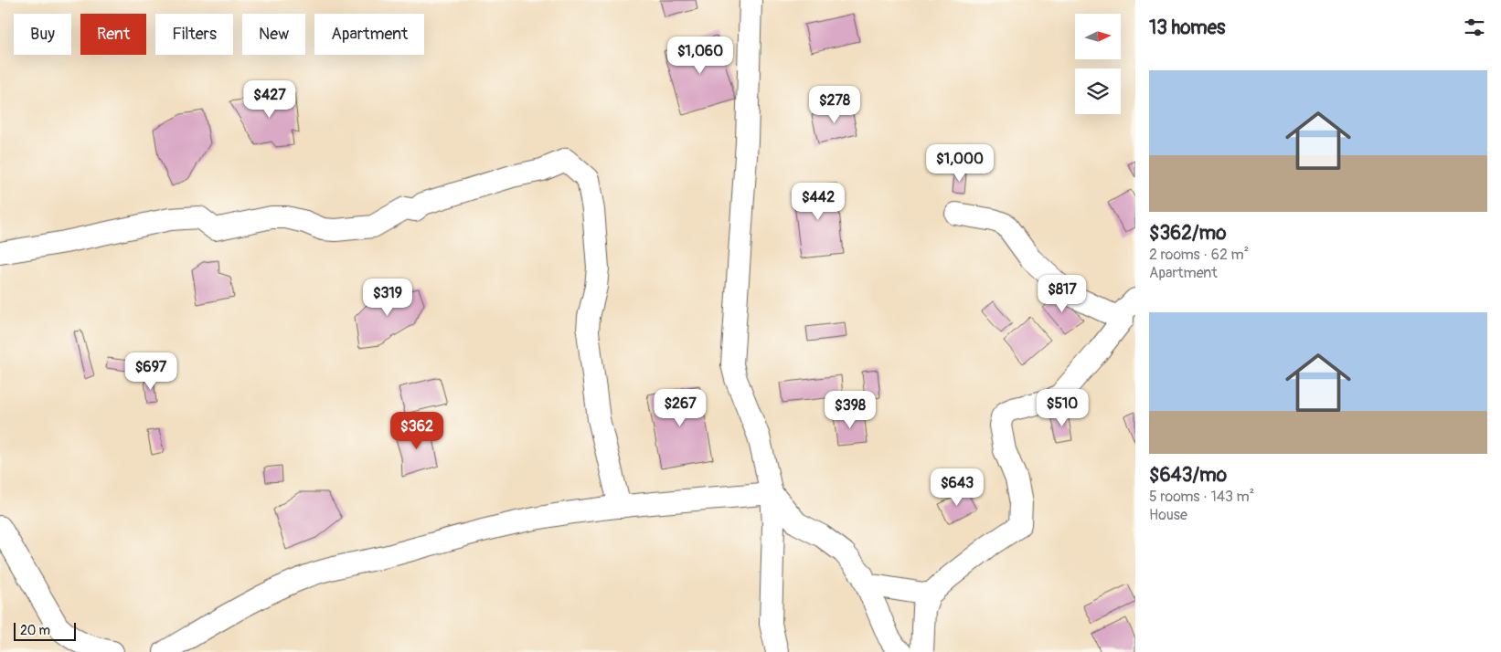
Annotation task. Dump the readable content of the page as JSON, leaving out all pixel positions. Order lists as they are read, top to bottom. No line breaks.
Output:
{"scale_bar":"20 m","north":"right","page":{"heading":"13 homes","chip":["Buy","Rent","Filters","New","Apartment"],"price":["$1,060","$427","$278","$1,000","$442","$817","$319","$697","$267","$510","$398","$362","$643"],"list":[{"name":"$362/mo","note":"2 rooms · 62 m² · Apartment"},{"name":"$643/mo","note":"5 rooms · 143 m² · House"}],"scale":"20 m"}}
